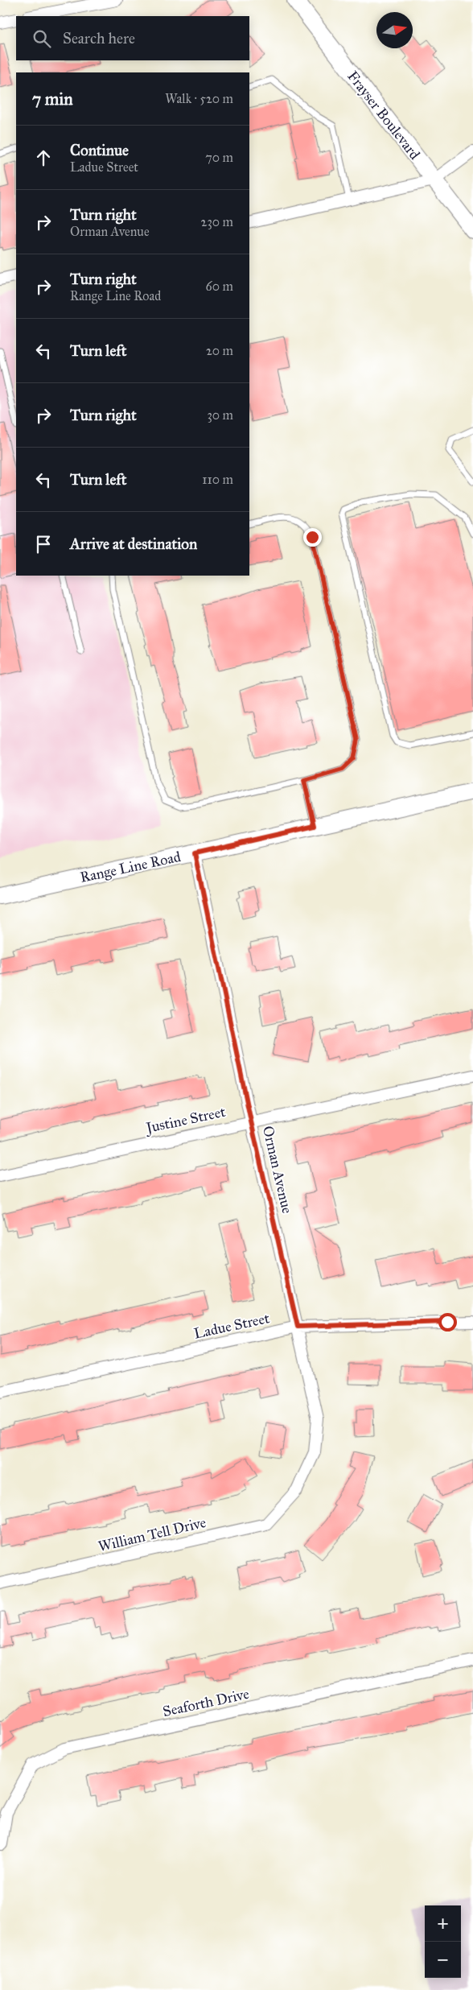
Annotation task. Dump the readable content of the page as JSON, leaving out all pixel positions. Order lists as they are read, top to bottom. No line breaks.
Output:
{"streets":{"main road":["Frayser Boulevard","Range Line Road"],"street":["Justine Street","Orman Avenue","Ladue Street","William Tell Drive","Seaforth Drive"]},"crossings":[["Range Line Road","Orman Avenue"],["Justine Street","Orman Avenue"],["Orman Avenue","Ladue Street"],["Orman Avenue","William Tell Drive"]],"north":"right","page":{"search":"Search here","heading":["7 min","Walk · 520 m"],"list":[["Continue","Ladue Street","70 m"],["Turn right","Orman Avenue","230 m"],["Turn right","Range Line Road","60 m"],["Turn left","20 m"],["Turn right","30 m"],["Turn left","110 m"],"Arrive at destination"],"map_buttons":["+","−"]}}
